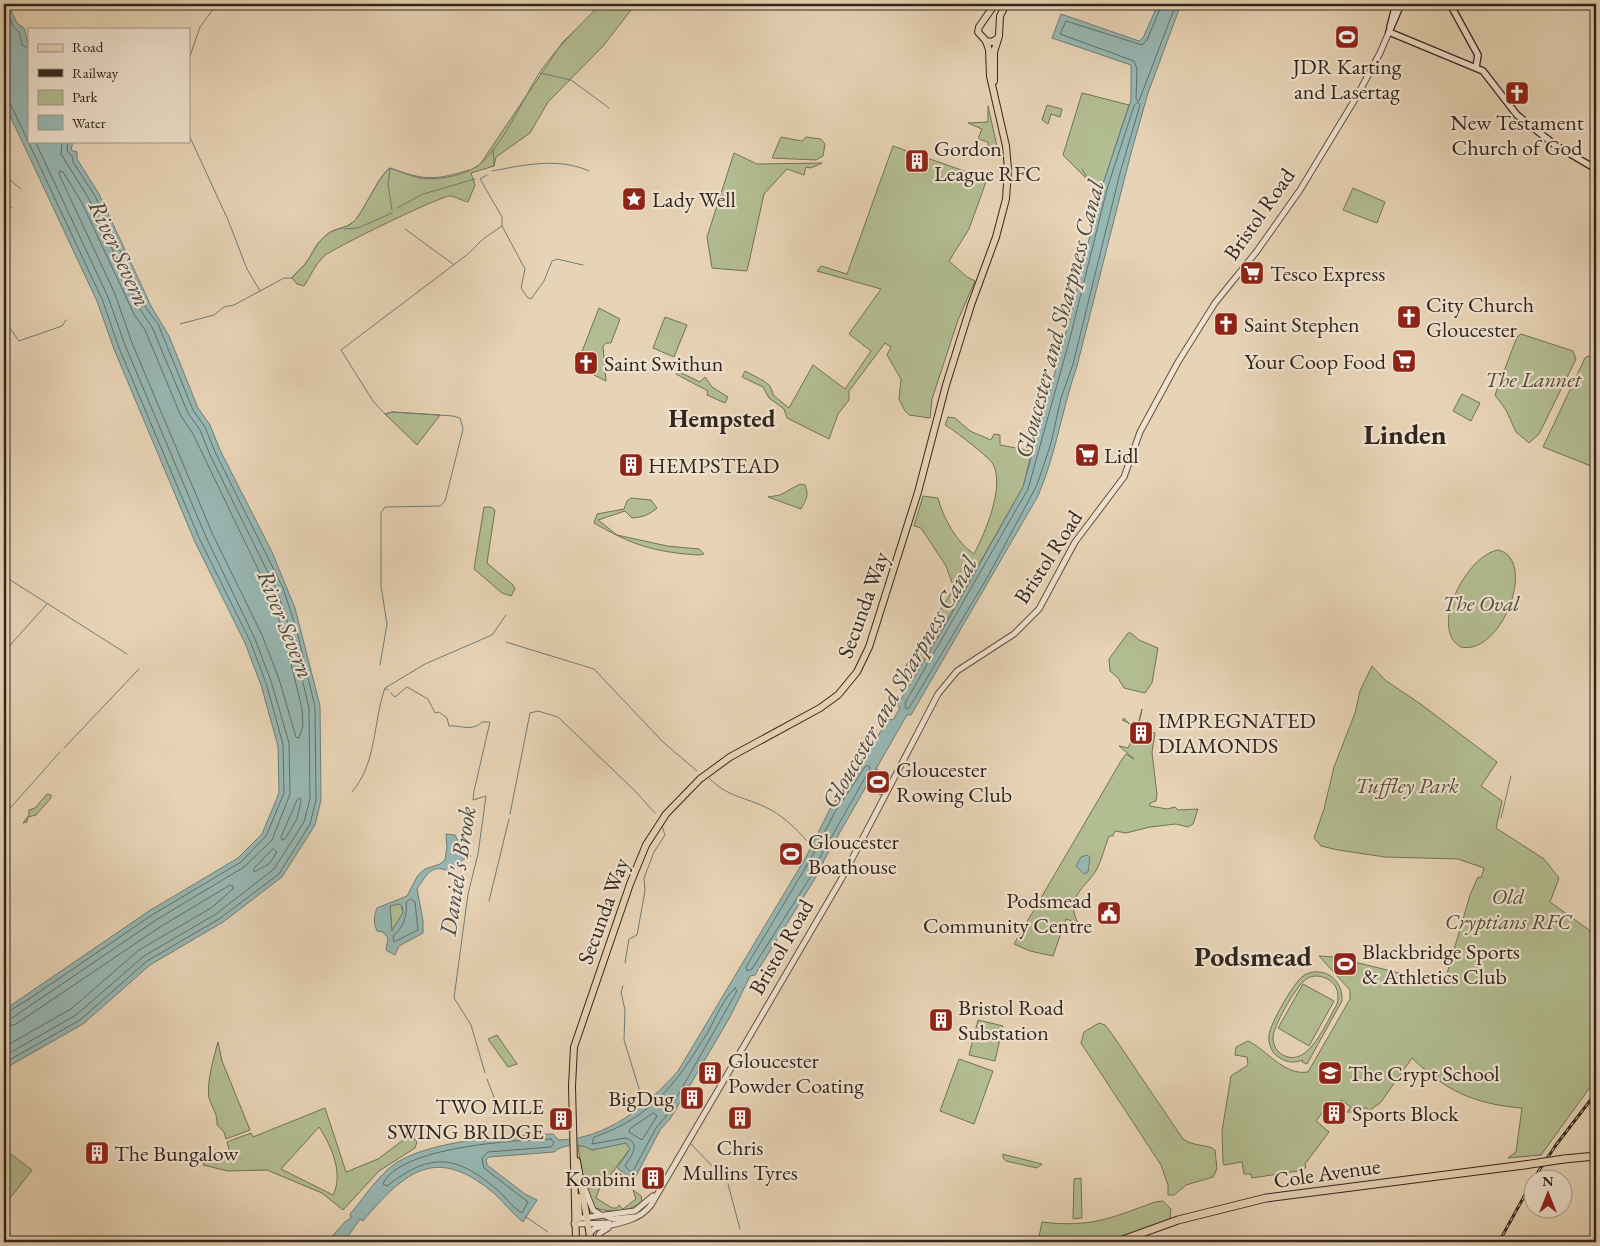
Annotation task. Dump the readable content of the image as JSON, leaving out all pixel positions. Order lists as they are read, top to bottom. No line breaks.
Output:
{"streets":{"highway":["Cole Avenue"],"main road":["Bristol Road","Secunda Way"]},"districts":["Hempsted","Linden","Podsmead"],"water":["River Severn","Gloucester and Sharpness Canal","Daniel's Brook"],"parks":["The Lannet","The Oval","Tuffley Park","Old Cryptians RFC"],"places":{"sports":["JDR Karting and Lasertag","Gloucester Rowing Club","Gloucester Boathouse","Blackbridge Sports & Athletics Club"],"church":["New Testament Church of God","City Church Gloucester","Saint Stephen","Saint Swithun"],"building":["Gordon League RFC","HEMPSTEAD","IMPREGNATED DIAMONDS","Bristol Road Substation","Gloucester Powder Coating","BigDug","Sports Block","Chris Mullins Tyres","TWO MILE SWING BRIDGE","The Bungalow","Konbini"],"place":["Lady Well"],"supermarket":["Tesco Express","Your Coop Food","Lidl"],"public building":["Podsmead Community Centre"],"school or university":["The Crypt School"]},"legend":["Road","Railway","Park","Water"],"north":"top"}
